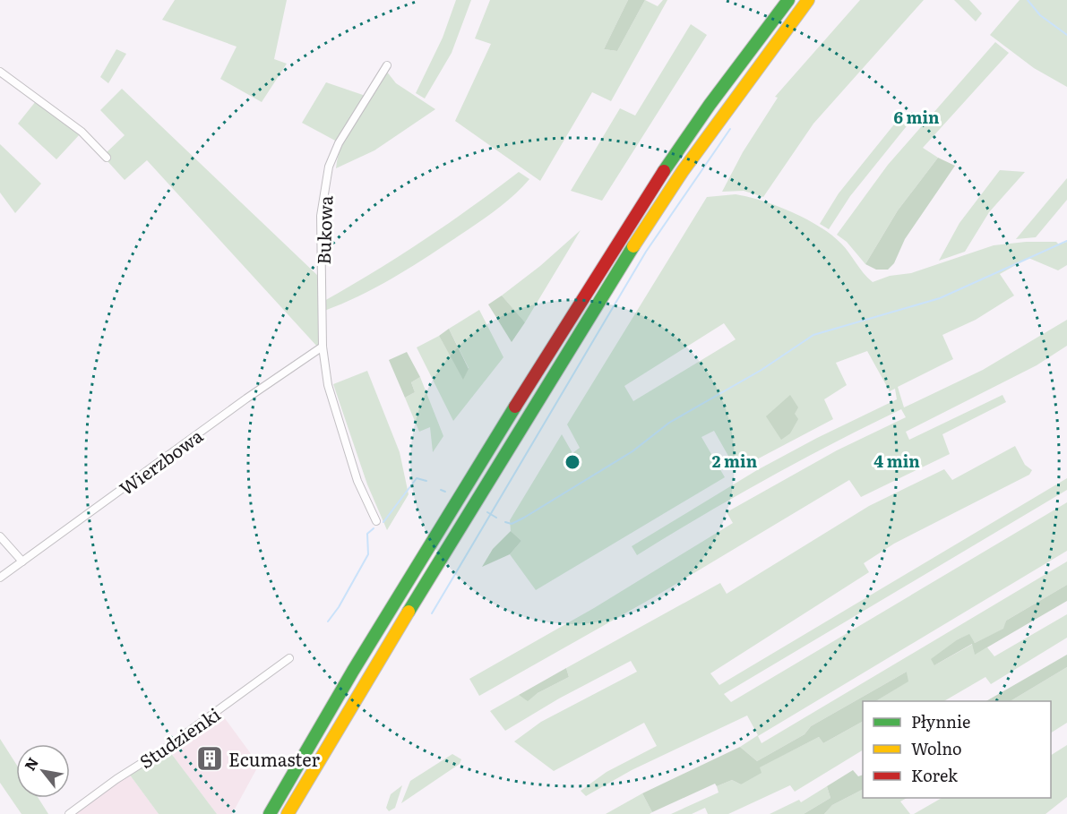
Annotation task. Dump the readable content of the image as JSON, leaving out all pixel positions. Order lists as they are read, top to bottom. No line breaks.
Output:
{"streets":{"street":["Bukowa","Wierzbowa","Studzienki"]},"crossings":[["Bukowa","Wierzbowa"]],"places":{"building":["Ecumaster"]},"legend":["Płynnie","Wolno","Korek"],"north":"top left","rings":["6 min","2 min","4 min"]}
